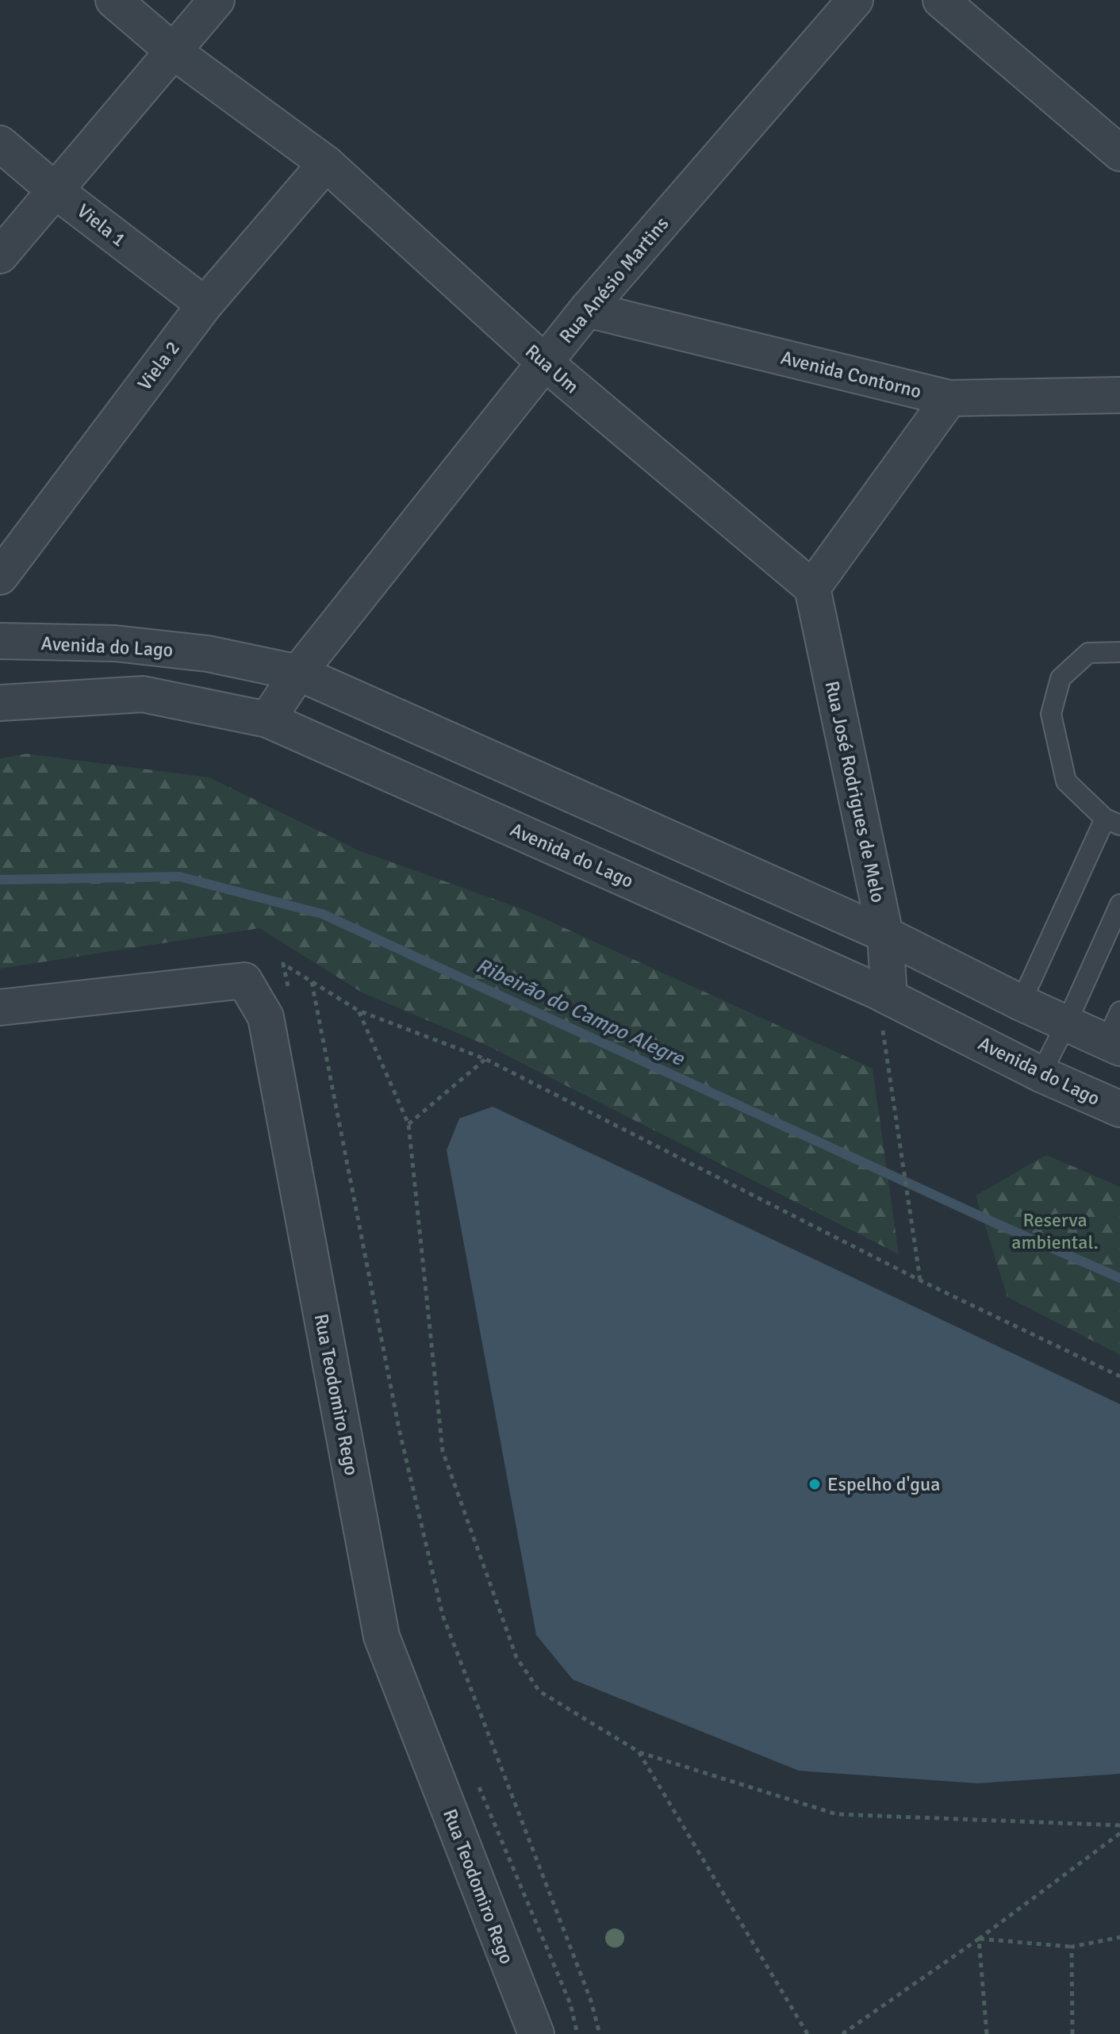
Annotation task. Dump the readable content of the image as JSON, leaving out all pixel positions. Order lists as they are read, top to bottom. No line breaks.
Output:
{"streets":{"street":["Viela 1","Rua Anésio Martins","Viela 2","Rua Um","Avenida Contorno","Avenida do Lago","Rua José Rodrigues de Melo","Rua Teodomiro Rego"]},"crossings":[["Viela 1","Viela 2"],["Rua Anésio Martins","Rua Um"],["Rua Anésio Martins","Avenida Contorno"],["Rua Anésio Martins","Avenida do Lago"],["Viela 2","Rua Um"],["Rua Um","Rua José Rodrigues de Melo"],["Avenida do Lago","Rua José Rodrigues de Melo"]],"water":["Ribeirão do Campo Alegre"],"parks":["Reserva ambiental."],"places":["Espelho d'gua"]}
